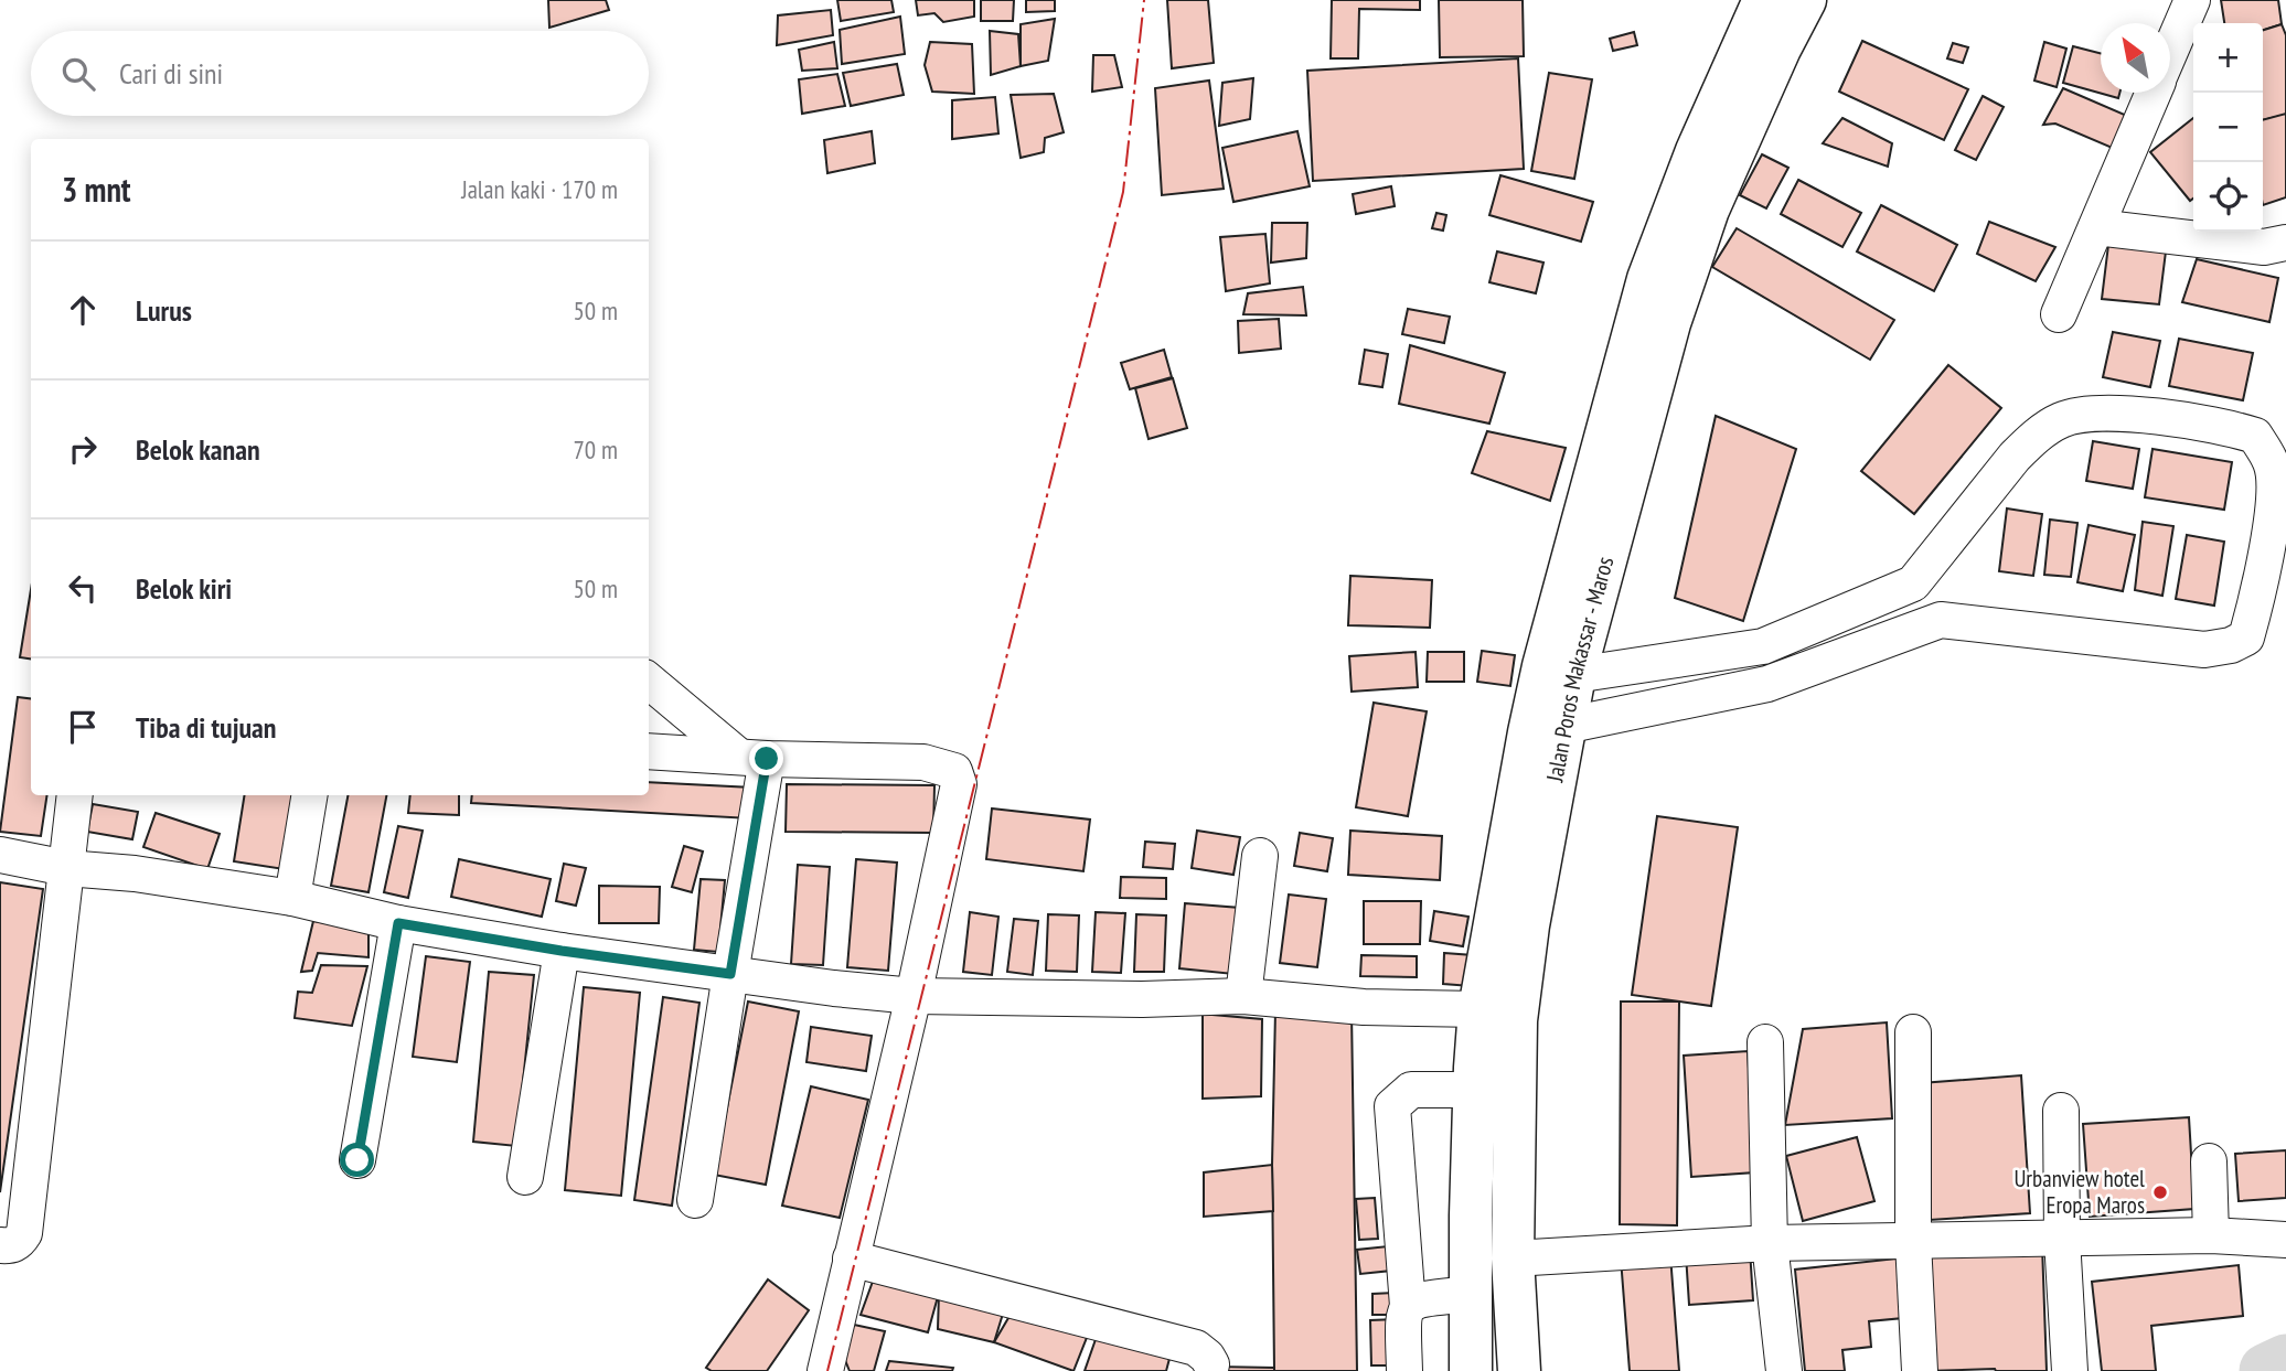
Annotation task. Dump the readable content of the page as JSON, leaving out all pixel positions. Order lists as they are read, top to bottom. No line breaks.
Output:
{"streets":{"highway":["Jalan Poros Makassar - Maros"]},"places":["Urbanview hotel Eropa Maros"],"north":"top left","page":{"map_buttons":["+","−"],"search":"Cari di sini","heading":["3 mnt","Jalan kaki · 170 m"],"list":[["Lurus","50 m"],["Belok kanan","70 m"],["Belok kiri","50 m"],"Tiba di tujuan"]}}
